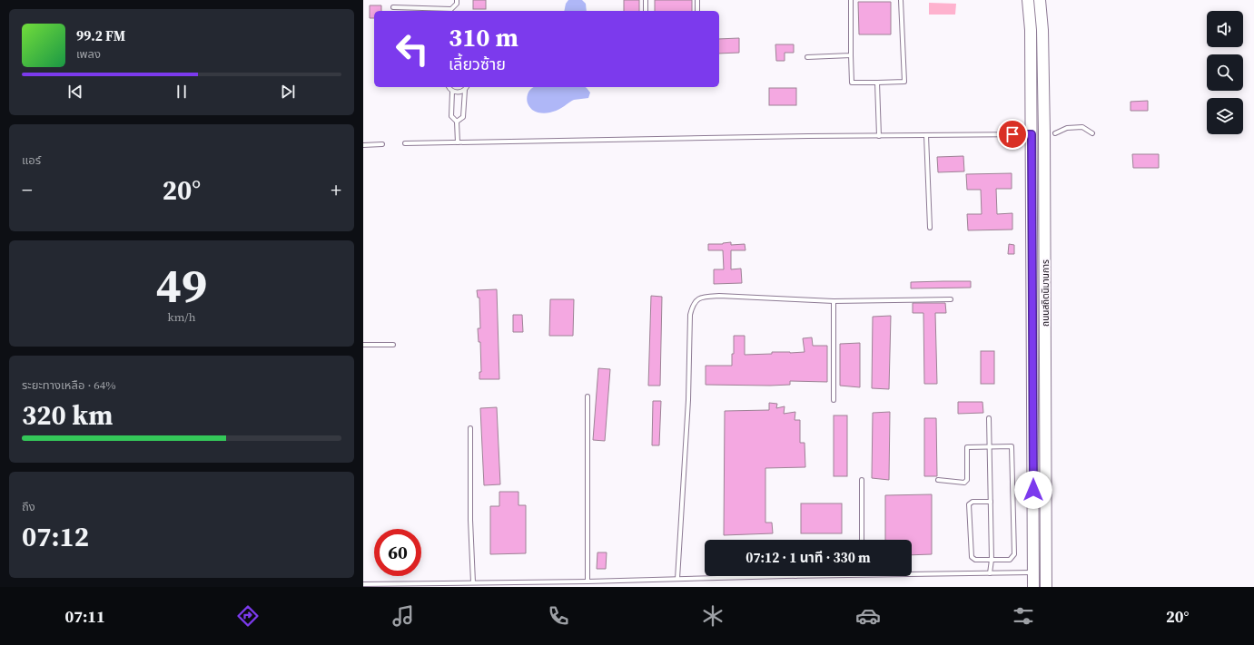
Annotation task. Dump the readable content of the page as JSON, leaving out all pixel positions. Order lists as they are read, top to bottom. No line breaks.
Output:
{"streets":{"main road":["ถนนสถิตนิมานการ"]},"page":{"turn":["310 m","เลี้ยวซ้าย"],"song":["99.2 FM","เพลง"],"tile":["แอร์",["49","km/h"],["ระยะทางเหลือ · 64%","320 km"],["ถึง","07:12"]],"heat":["−","20°","+"],"limit":"60","trip":"07:12 · 1 นาที · 330 m","tabs":["07:11","20°"]}}
